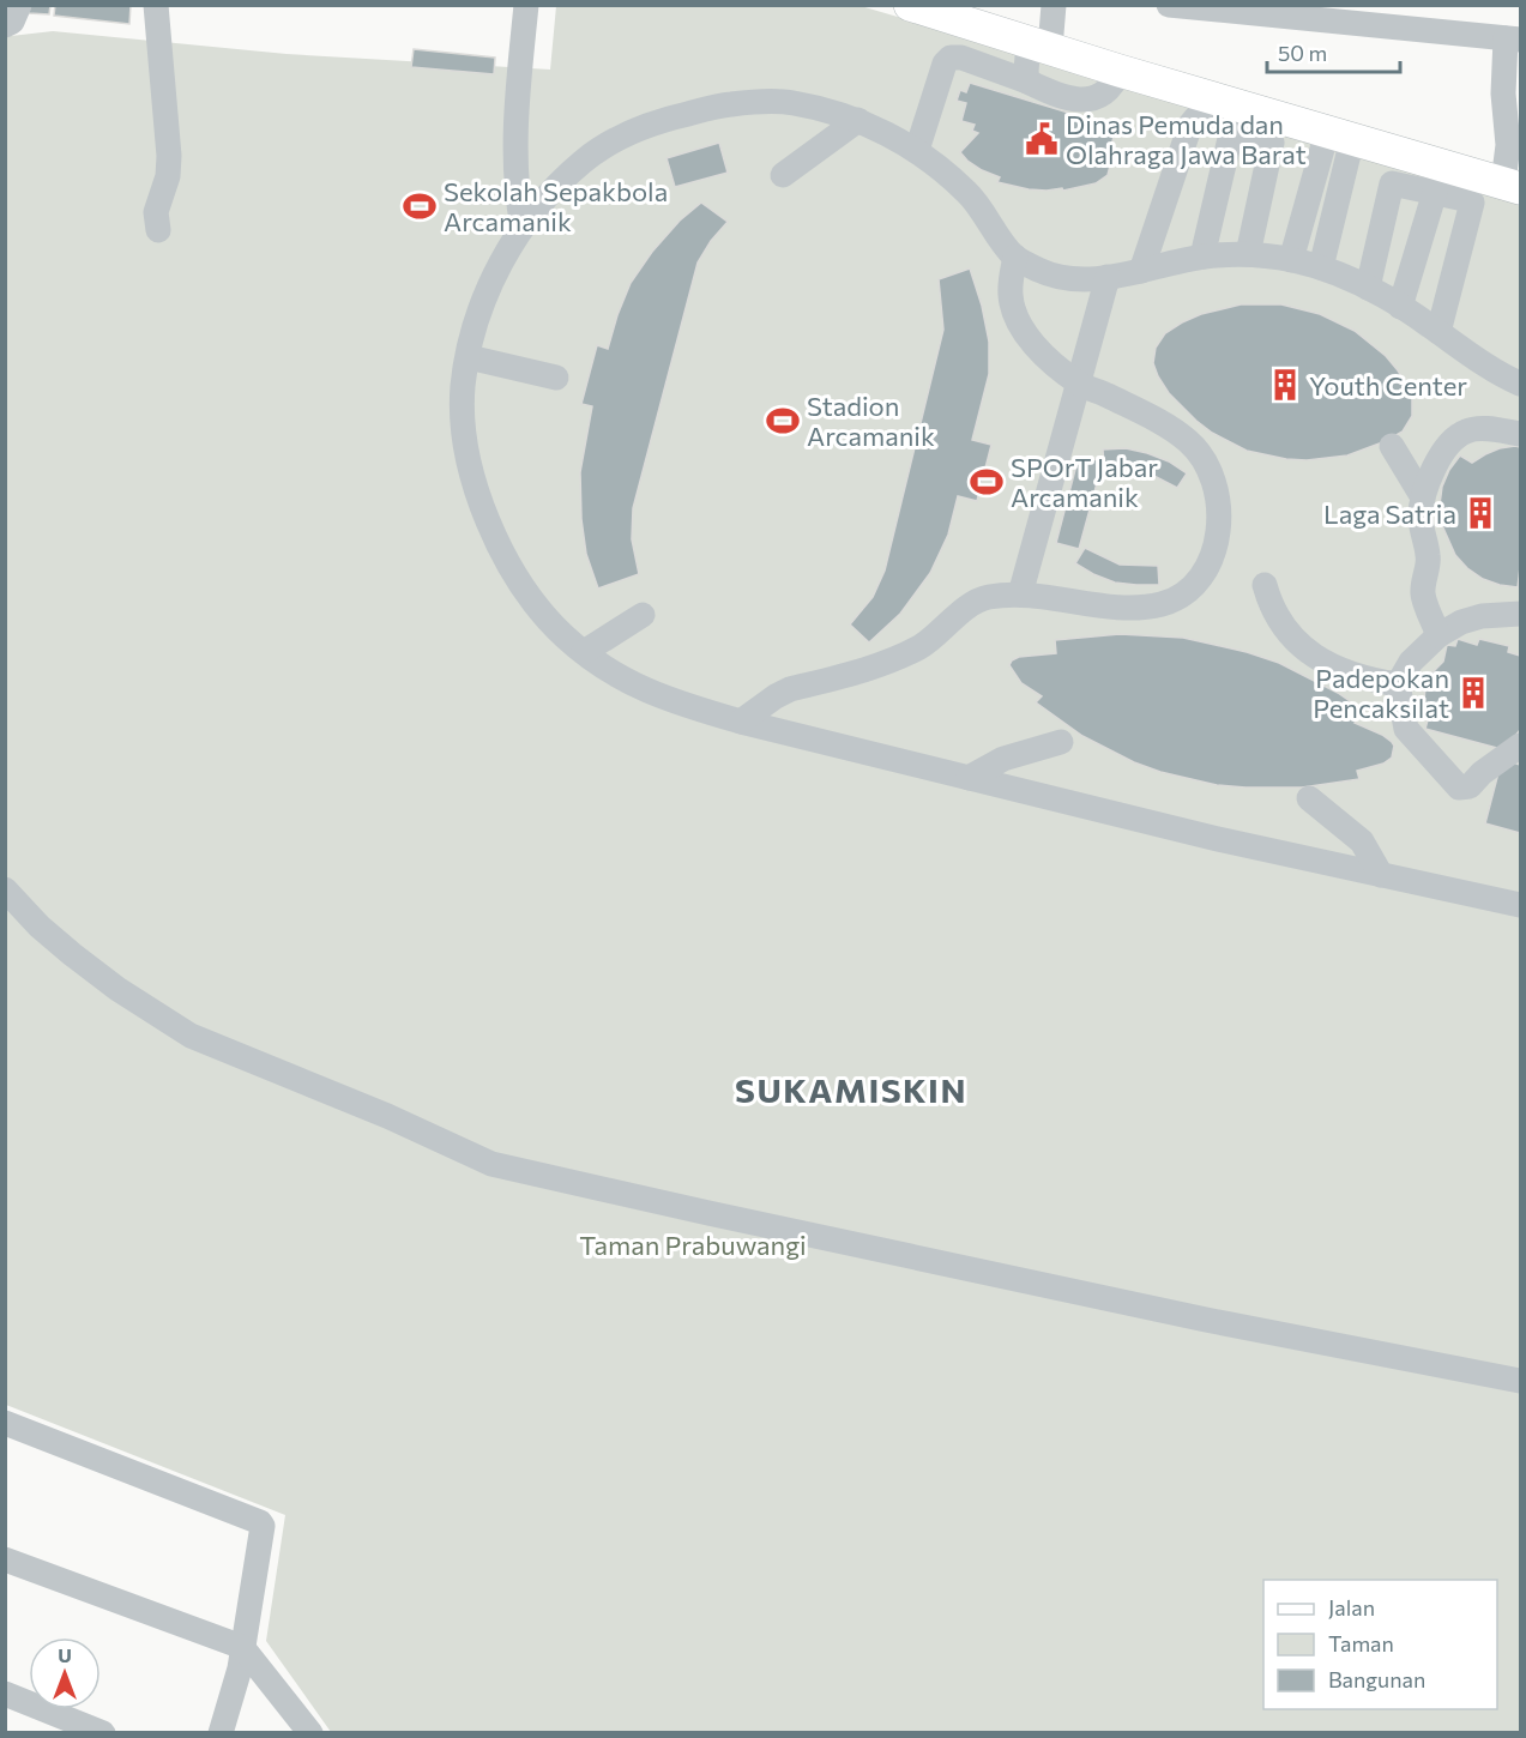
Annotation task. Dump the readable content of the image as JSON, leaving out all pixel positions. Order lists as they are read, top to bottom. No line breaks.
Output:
{"districts":["SUKAMISKIN"],"parks":["Taman Prabuwangi"],"places":{"public building":["Dinas Pemuda dan Olahraga Jawa Barat"],"sports":["Sekolah Sepakbola Arcamanik","Stadion Arcamanik","SPOrT Jabar Arcamanik"],"building":["Youth Center","Laga Satria","Padepokan Pencaksilat"]},"legend":["Jalan","Taman","Bangunan"],"scale_bar":"50 m","north":"top"}
